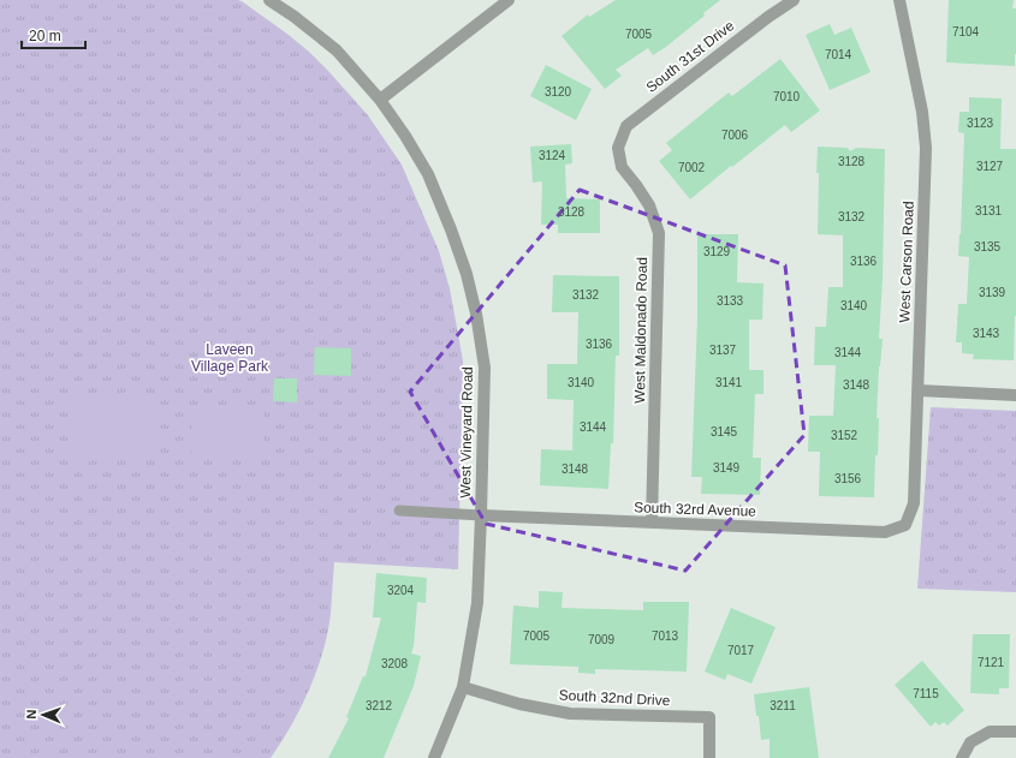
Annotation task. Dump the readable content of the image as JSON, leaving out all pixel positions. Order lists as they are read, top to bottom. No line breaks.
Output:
{"streets":{"street":["South 31st Drive","West Carson Road","West Maldonado Road","West Vineyard Road","South 32rd Avenue","South 32nd Drive"]},"crossings":[["South 31st Drive","West Maldonado Road"],["West Carson Road","South 32rd Avenue"],["West Maldonado Road","South 32rd Avenue"],["West Vineyard Road","South 32rd Avenue"],["West Vineyard Road","South 32nd Drive"]],"parks":["Laveen Village Park"],"house_numbers":["7104","7005","7014","3120","7010","3123","7006","3124","3128","3127","7002","3131","3128","3132","3135","3129","3136","3139","3132","3133","3140","3143","3136","3137","3144","3140","3141","3148","3144","3145","3152","3149","3148","3156","3204","7005","7013","7009","7017","7121","3208","7115","3212","3211"],"scale_bar":"20 m","north":"left"}
